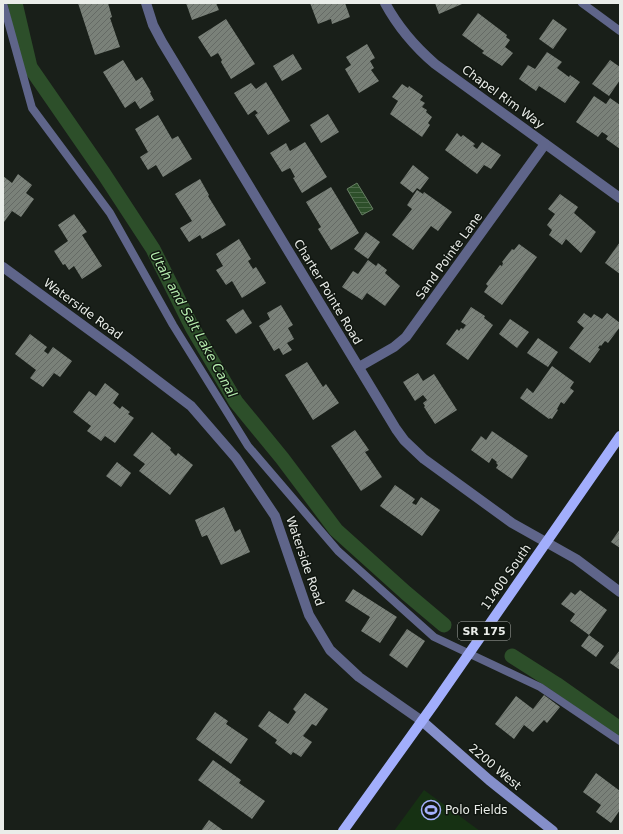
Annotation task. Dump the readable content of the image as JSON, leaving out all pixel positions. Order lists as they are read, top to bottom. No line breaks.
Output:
{"streets":{"main road":["11400 South","SR 175"],"street":["Chapel Rim Way","Sand Pointe Lane","Charter Pointe Road","Waterside Road","2200 West"]},"crossings":[["Chapel Rim Way","Sand Pointe Lane"],["Sand Pointe Lane","Charter Pointe Road"],["Charter Pointe Road","11400 South"],["Waterside Road","11400 South"],["Waterside Road","2200 West"],["11400 South","2200 West"]],"water":["Utah and Salt Lake Canal"],"places":{"sports":["Polo Fields"]}}
